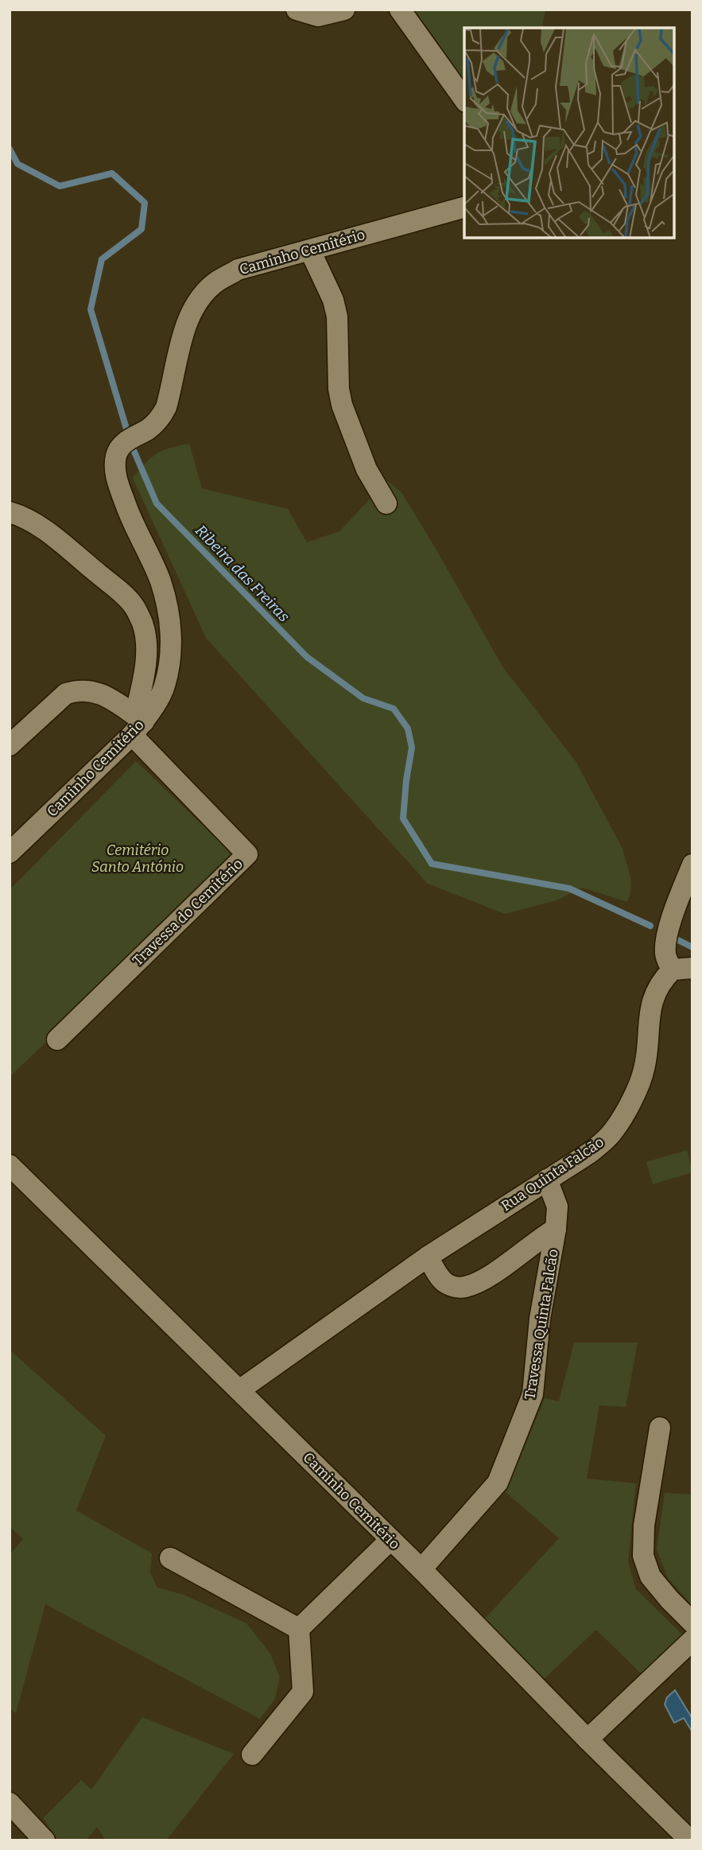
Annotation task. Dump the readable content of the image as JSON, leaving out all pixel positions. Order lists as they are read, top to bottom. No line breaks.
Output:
{"streets":{"street":["Caminho Cemitério","Travessa do Cemitério","Rua Quinta Falcão","Travessa Quinta Falcão"]},"crossings":[["Caminho Cemitério","Travessa do Cemitério"],["Caminho Cemitério","Rua Quinta Falcão"],["Caminho Cemitério","Travessa Quinta Falcão"],["Rua Quinta Falcão","Travessa Quinta Falcão"]],"water":["Ribeira das Freiras"],"parks":["Cemitério Santo António"]}
